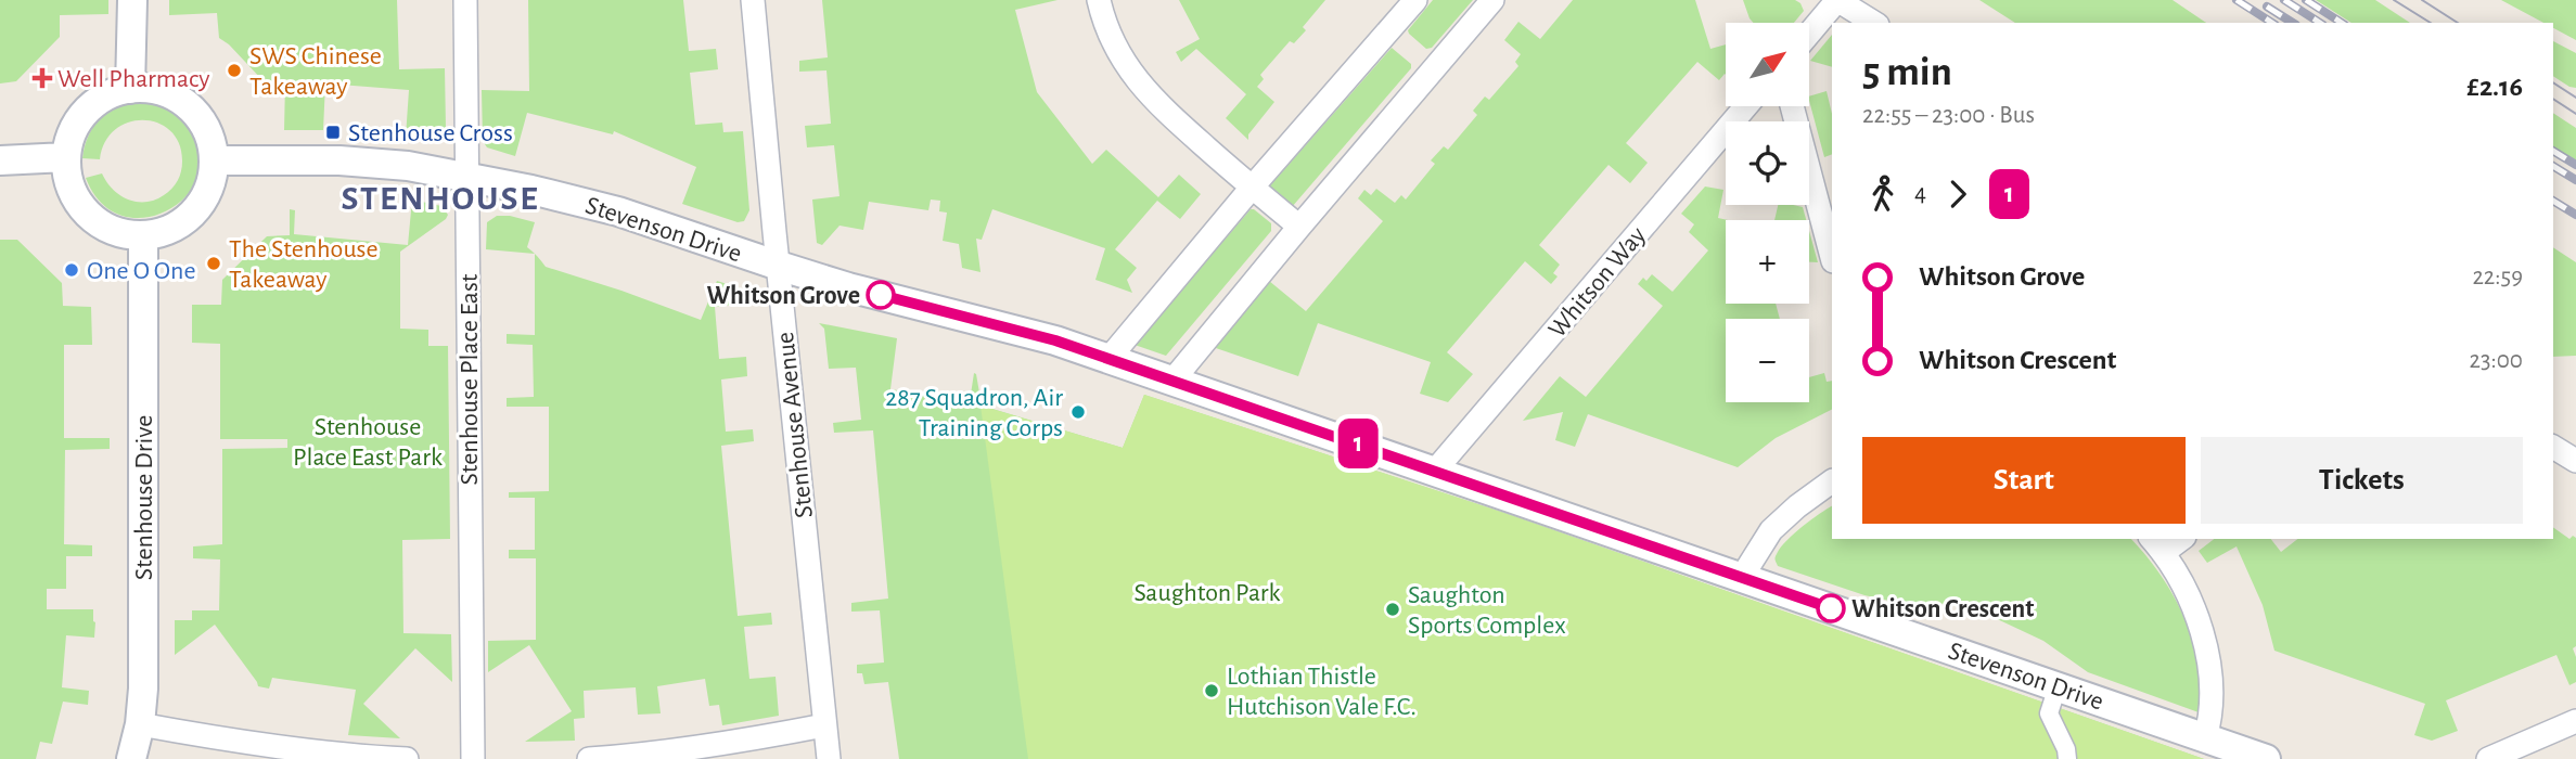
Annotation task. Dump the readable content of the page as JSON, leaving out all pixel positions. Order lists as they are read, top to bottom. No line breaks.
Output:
{"streets":{"street":["Stevenson Drive","Whitson Way","Stenhouse Place East","Stenhouse Avenue","Stenhouse Drive"]},"crossings":[["Stevenson Drive","Whitson Way"],["Stevenson Drive","Stenhouse Place East"],["Stevenson Drive","Stenhouse Avenue"],["Stevenson Drive","Stenhouse Drive"]],"districts":["STENHOUSE"],"parks":["Stenhouse Place East Park","Saughton Park"],"places":{"other":["SWS Chinese Takeaway","The Stenhouse Takeaway","One O One","Whitson Grove","287 Squadron, Air Training Corps","Whitson Crescent","Saughton Sports Complex","Lothian Thistle Hutchison Vale F.C."],"health":["Well Pharmacy"],"transit":["Stenhouse Cross"]},"lines":["bus line 1"],"north":"top right","page":{"on_map":"1","map_buttons":["+","−"],"heading":["5 min","22:55 – 23:00 · Bus","£2.16"],"legs":["4","1"],"list":[{"name":"Whitson Grove","value":"22:59"},{"name":"Whitson Crescent","value":"23:00"}],"buttons":["Start","Tickets"]}}
